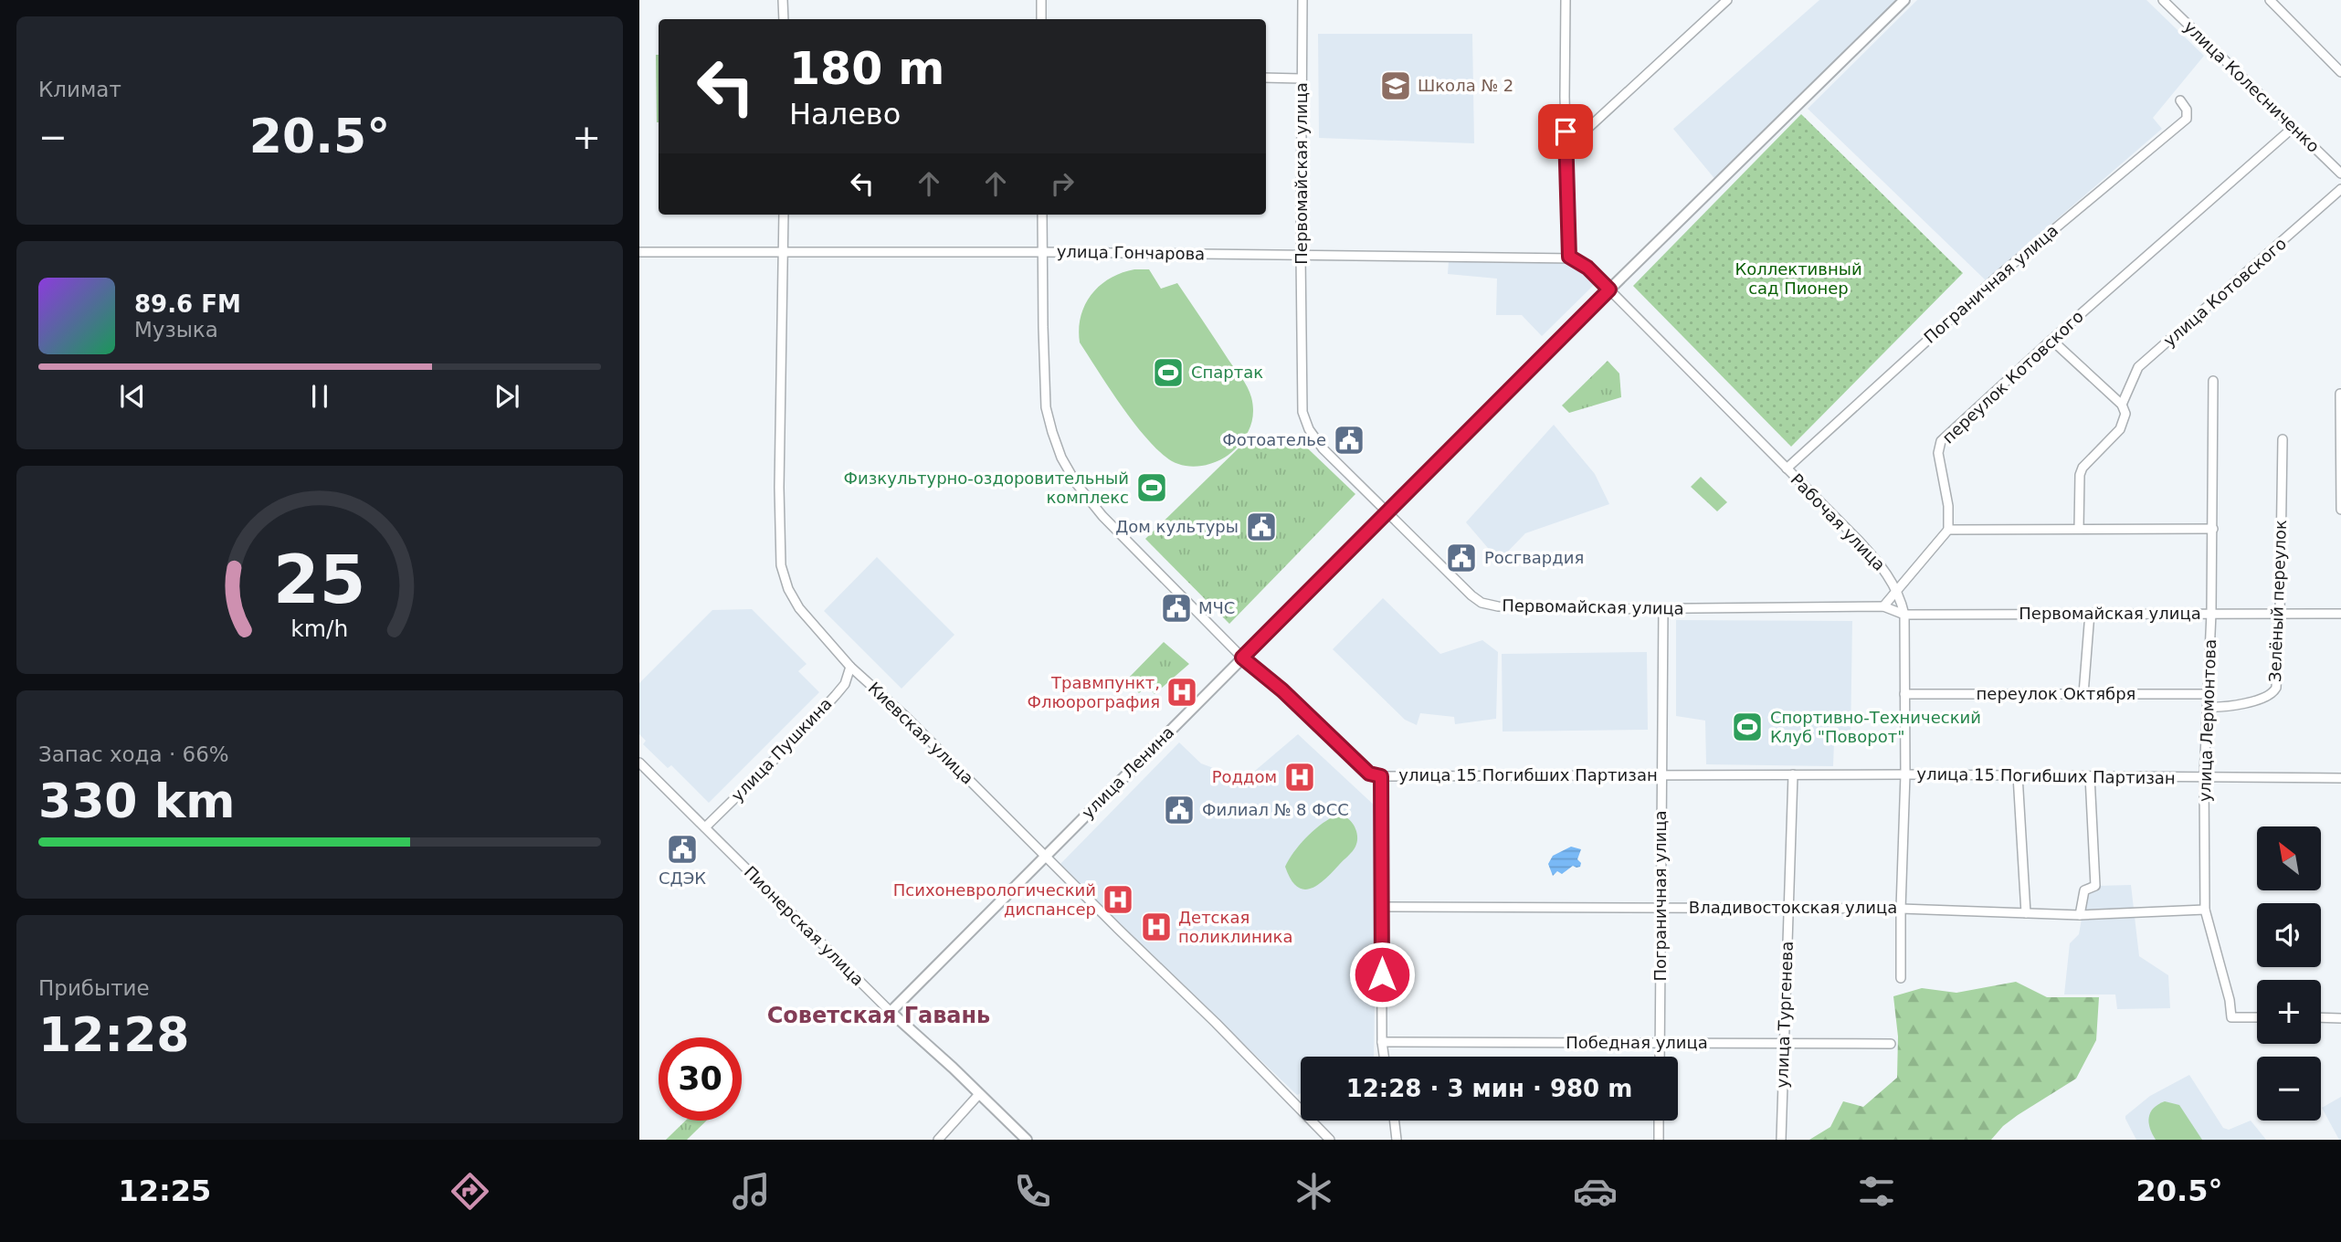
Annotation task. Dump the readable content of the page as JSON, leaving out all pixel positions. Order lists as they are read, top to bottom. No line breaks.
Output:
{"streets":{"main road":["улица Ленина","Пионерская улица"],"street":["улица Колесниченко","Первомайская улица","улица Гончарова","Пограничная улица","улица Котовского","переулок Котовского","Рабочая улица","Зелёный переулок","переулок Октября","улица Лермонтова","Киевская улица","улица Пушкина","улица 15 Погибших Партизан","Владивостокская улица","улица Тургенева","Победная улица"]},"crossings":[["улица Колесниченко","переулок Котовского"],["Первомайская улица","улица Гончарова"],["Первомайская улица","Пограничная улица"],["Первомайская улица","Рабочая улица"],["Первомайская улица","Зелёный переулок"],["Первомайская улица","улица Лермонтова"],["Первомайская улица","улица Ленина"],["улица Гончарова","Киевская улица"],["улица Гончарова","улица 15 Погибших Партизан"],["Пограничная улица","Рабочая улица"],["Пограничная улица","улица 15 Погибших Партизан"],["Пограничная улица","Владивостокская улица"],["Пограничная улица","Победная улица"],["Рабочая улица","переулок Октября"],["Рабочая улица","улица Ленина"],["Рабочая улица","улица 15 Погибших Партизан"],["Рабочая улица","Владивостокская улица"],["Зелёный переулок","улица Лермонтова"],["переулок Октября","улица Лермонтова"],["улица Лермонтова","улица 15 Погибших Партизан"],["улица Лермонтова","Владивостокская улица"],["Киевская улица","улица Пушкина"],["Киевская улица","улица Ленина"],["улица Пушкина","Пионерская улица"],["улица Ленина","улица 15 Погибших Партизан"],["улица Ленина","Пионерская улица"],["улица 15 Погибших Партизан","улица Тургенева"],["Владивостокская улица","улица Тургенева"],["улица Тургенева","Победная улица"]],"districts":["Советская Гавань"],"parks":["Коллективный сад Пионер"],"places":{"school or university":["Школа № 2"],"sports":["Спартак","Физкультурно-оздоровительный комплекс","Спортивно-Технический Клуб \"Поворот\""],"public building":["Фотоателье","Дом культуры","Росгвардия","МЧС","Филиал № 8 ФСС","СДЭК"],"hospital":["Травмпункт, Флюорография","Роддом","Психоневрологический диспансер","Детская поликлиника"]},"north":"top left","page":{"tile":["Климат",["Запас хода · 66%","330 km"],["Прибытие","12:28"]],"turn":["180 m","Налево"],"heat":["−","20.5°","+"],"song":["89.6 FM","Музыка"],"map_buttons":["+","−"],"limit":"30","trip":"12:28 · 3 мин · 980 m","tabs":["12:25","20.5°"],"gauge":["25","km/h"]}}
